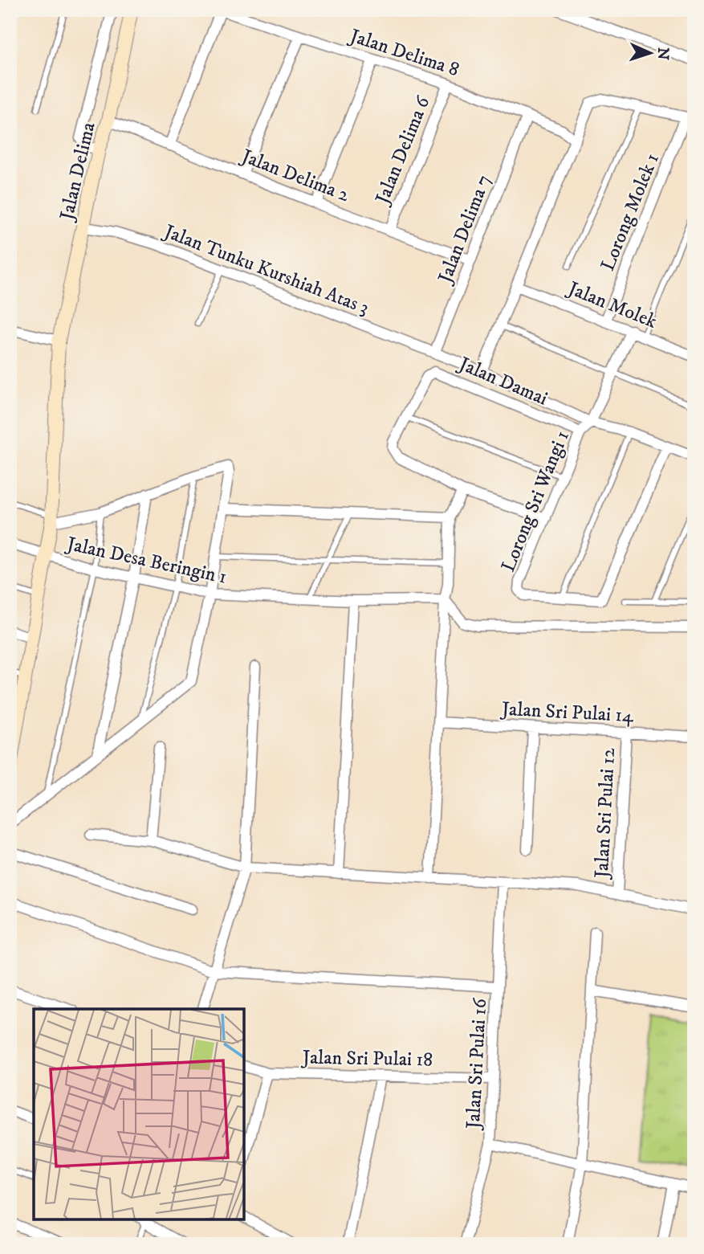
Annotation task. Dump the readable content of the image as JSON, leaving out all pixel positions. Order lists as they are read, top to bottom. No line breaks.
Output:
{"streets":{"main road":["Jalan Delima"],"street":["Jalan Delima 8","Jalan Delima 6","Jalan Delima 2","Lorong Molek 1","Jalan Delima 7","Jalan Tunku Kurshiah Atas 3","Jalan Molek","Jalan Damai","Lorong Sri Wangi 1","Jalan Desa Beringin 1","Jalan Sri Pulai 14","Jalan Sri Pulai 12","Jalan Sri Pulai 18","Jalan Sri Pulai 16"]},"crossings":[["Jalan Delima 8","Jalan Delima 6"],["Jalan Delima 8","Jalan Delima 7"],["Jalan Delima 6","Jalan Delima 2"],["Jalan Delima","Jalan Delima 2"],["Jalan Delima","Jalan Tunku Kurshiah Atas 3"],["Jalan Delima","Jalan Desa Beringin 1"],["Jalan Delima 2","Jalan Delima 7"],["Lorong Molek 1","Jalan Molek"],["Jalan Delima 7","Jalan Tunku Kurshiah Atas 3"],["Jalan Tunku Kurshiah Atas 3","Lorong Sri Wangi 1"],["Jalan Damai","Lorong Sri Wangi 1"],["Jalan Sri Pulai 14","Jalan Sri Pulai 12"],["Jalan Sri Pulai 18","Jalan Sri Pulai 16"]],"north":"right"}
